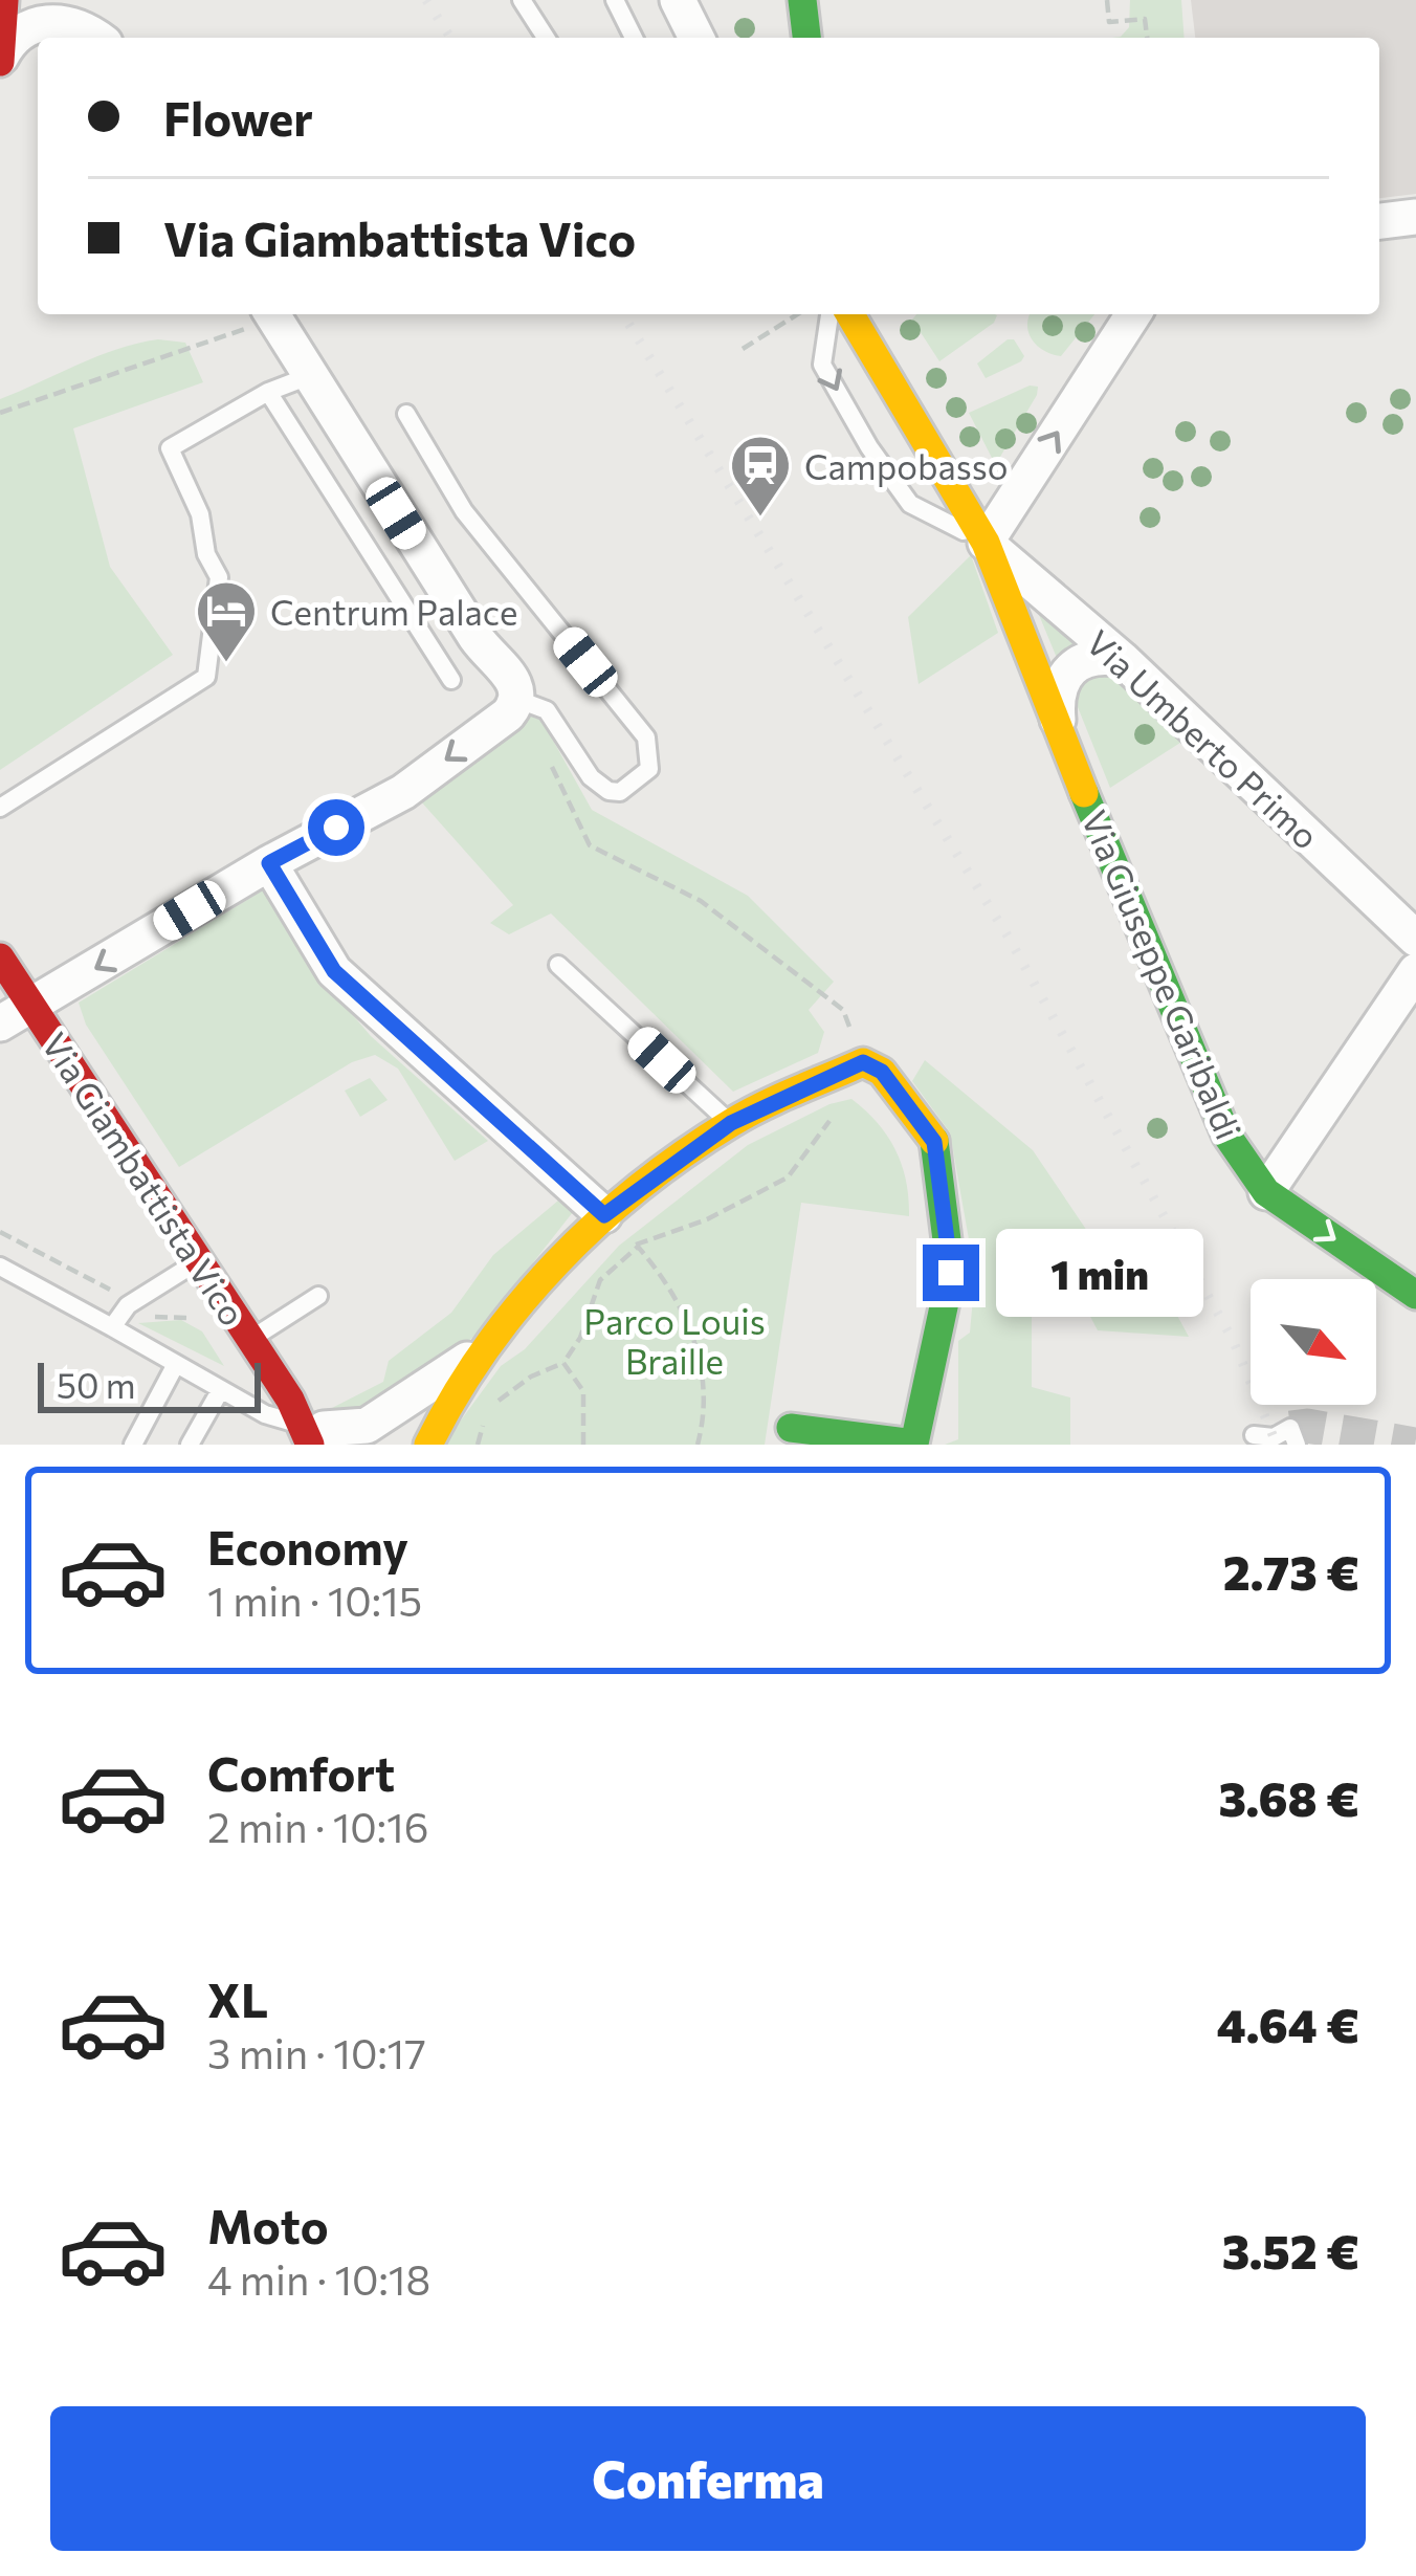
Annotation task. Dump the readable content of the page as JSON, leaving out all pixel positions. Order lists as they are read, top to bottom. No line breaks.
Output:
{"streets":{"street":["Via Umberto Primo","Via Giuseppe Garibaldi","Via Giambattista Vico"]},"crossings":[["Via Umberto Primo","Via Giuseppe Garibaldi"]],"parks":["Parco Louis Braille"],"places":{"station":["Campobasso"],"hotel":["Centrum Palace"]},"scale_bar":"50 m","north":"bottom right","page":{"banner":["Flower","Via Giambattista Vico"],"bubble":"1 min","scale":"50 m","list":[{"name":"Economy","note":"1 min · 10:15","value":"2.73 €"},{"name":"Comfort","note":"2 min · 10:16","value":"3.68 €"},{"name":"XL","note":"3 min · 10:17","value":"4.64 €"},{"name":"Moto","note":"4 min · 10:18","value":"3.52 €"}],"buttons":"Conferma"}}
